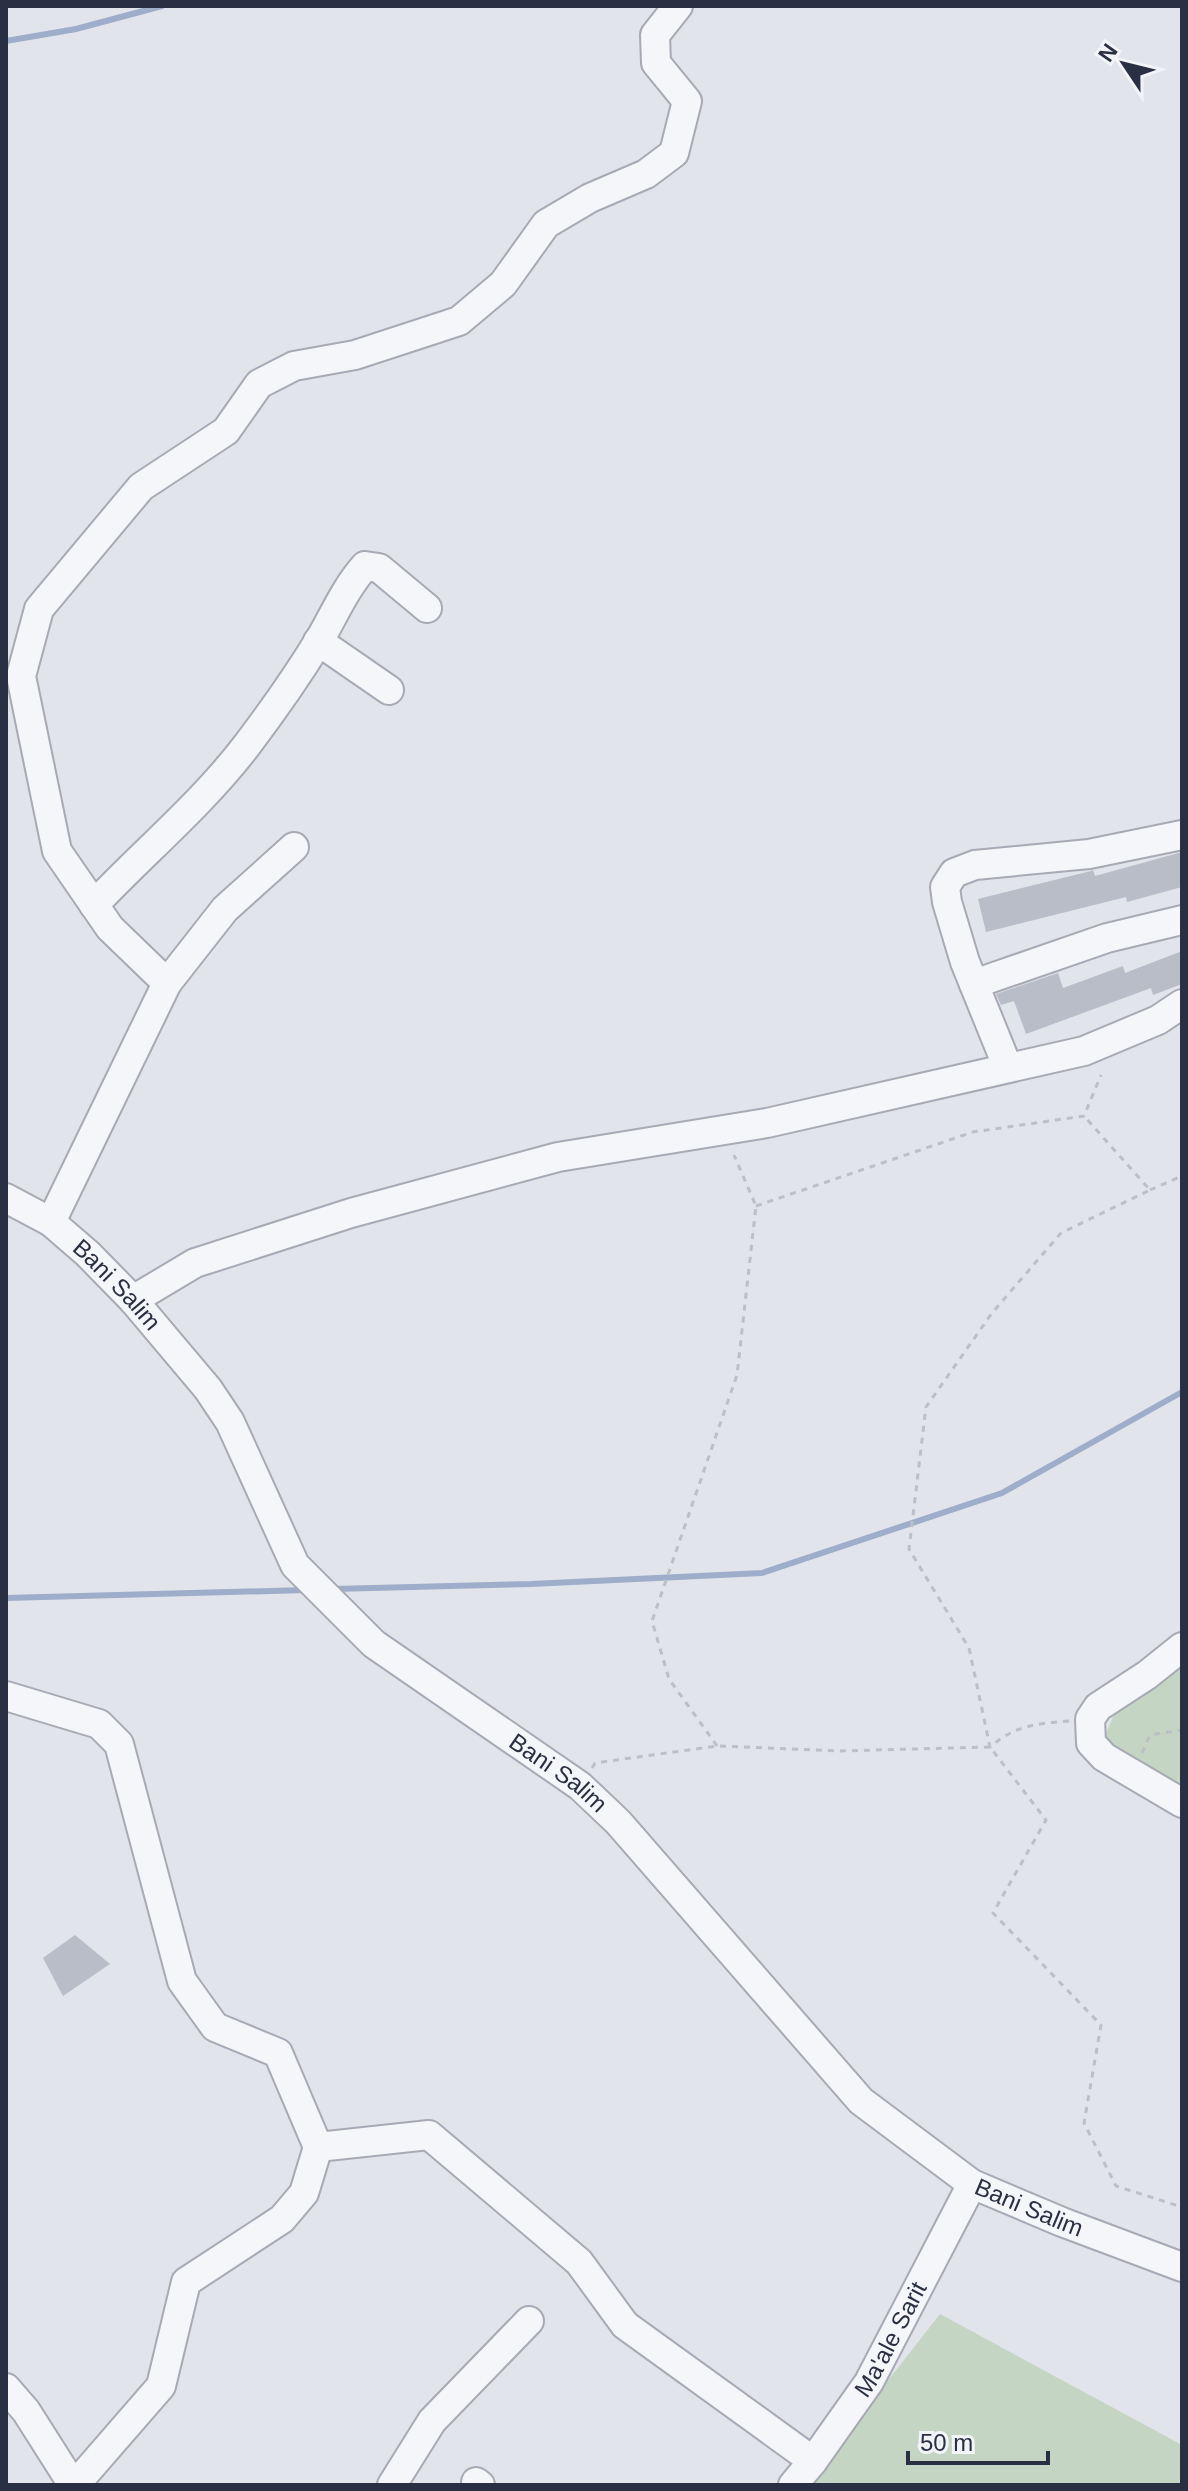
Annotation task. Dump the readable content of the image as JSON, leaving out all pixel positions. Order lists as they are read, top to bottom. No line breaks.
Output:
{"streets":{"street":["Bani Salim","Ma'ale Sarit"]},"crossings":[["Bani Salim","Ma'ale Sarit"]],"scale_bar":"50 m","north":"top left"}
